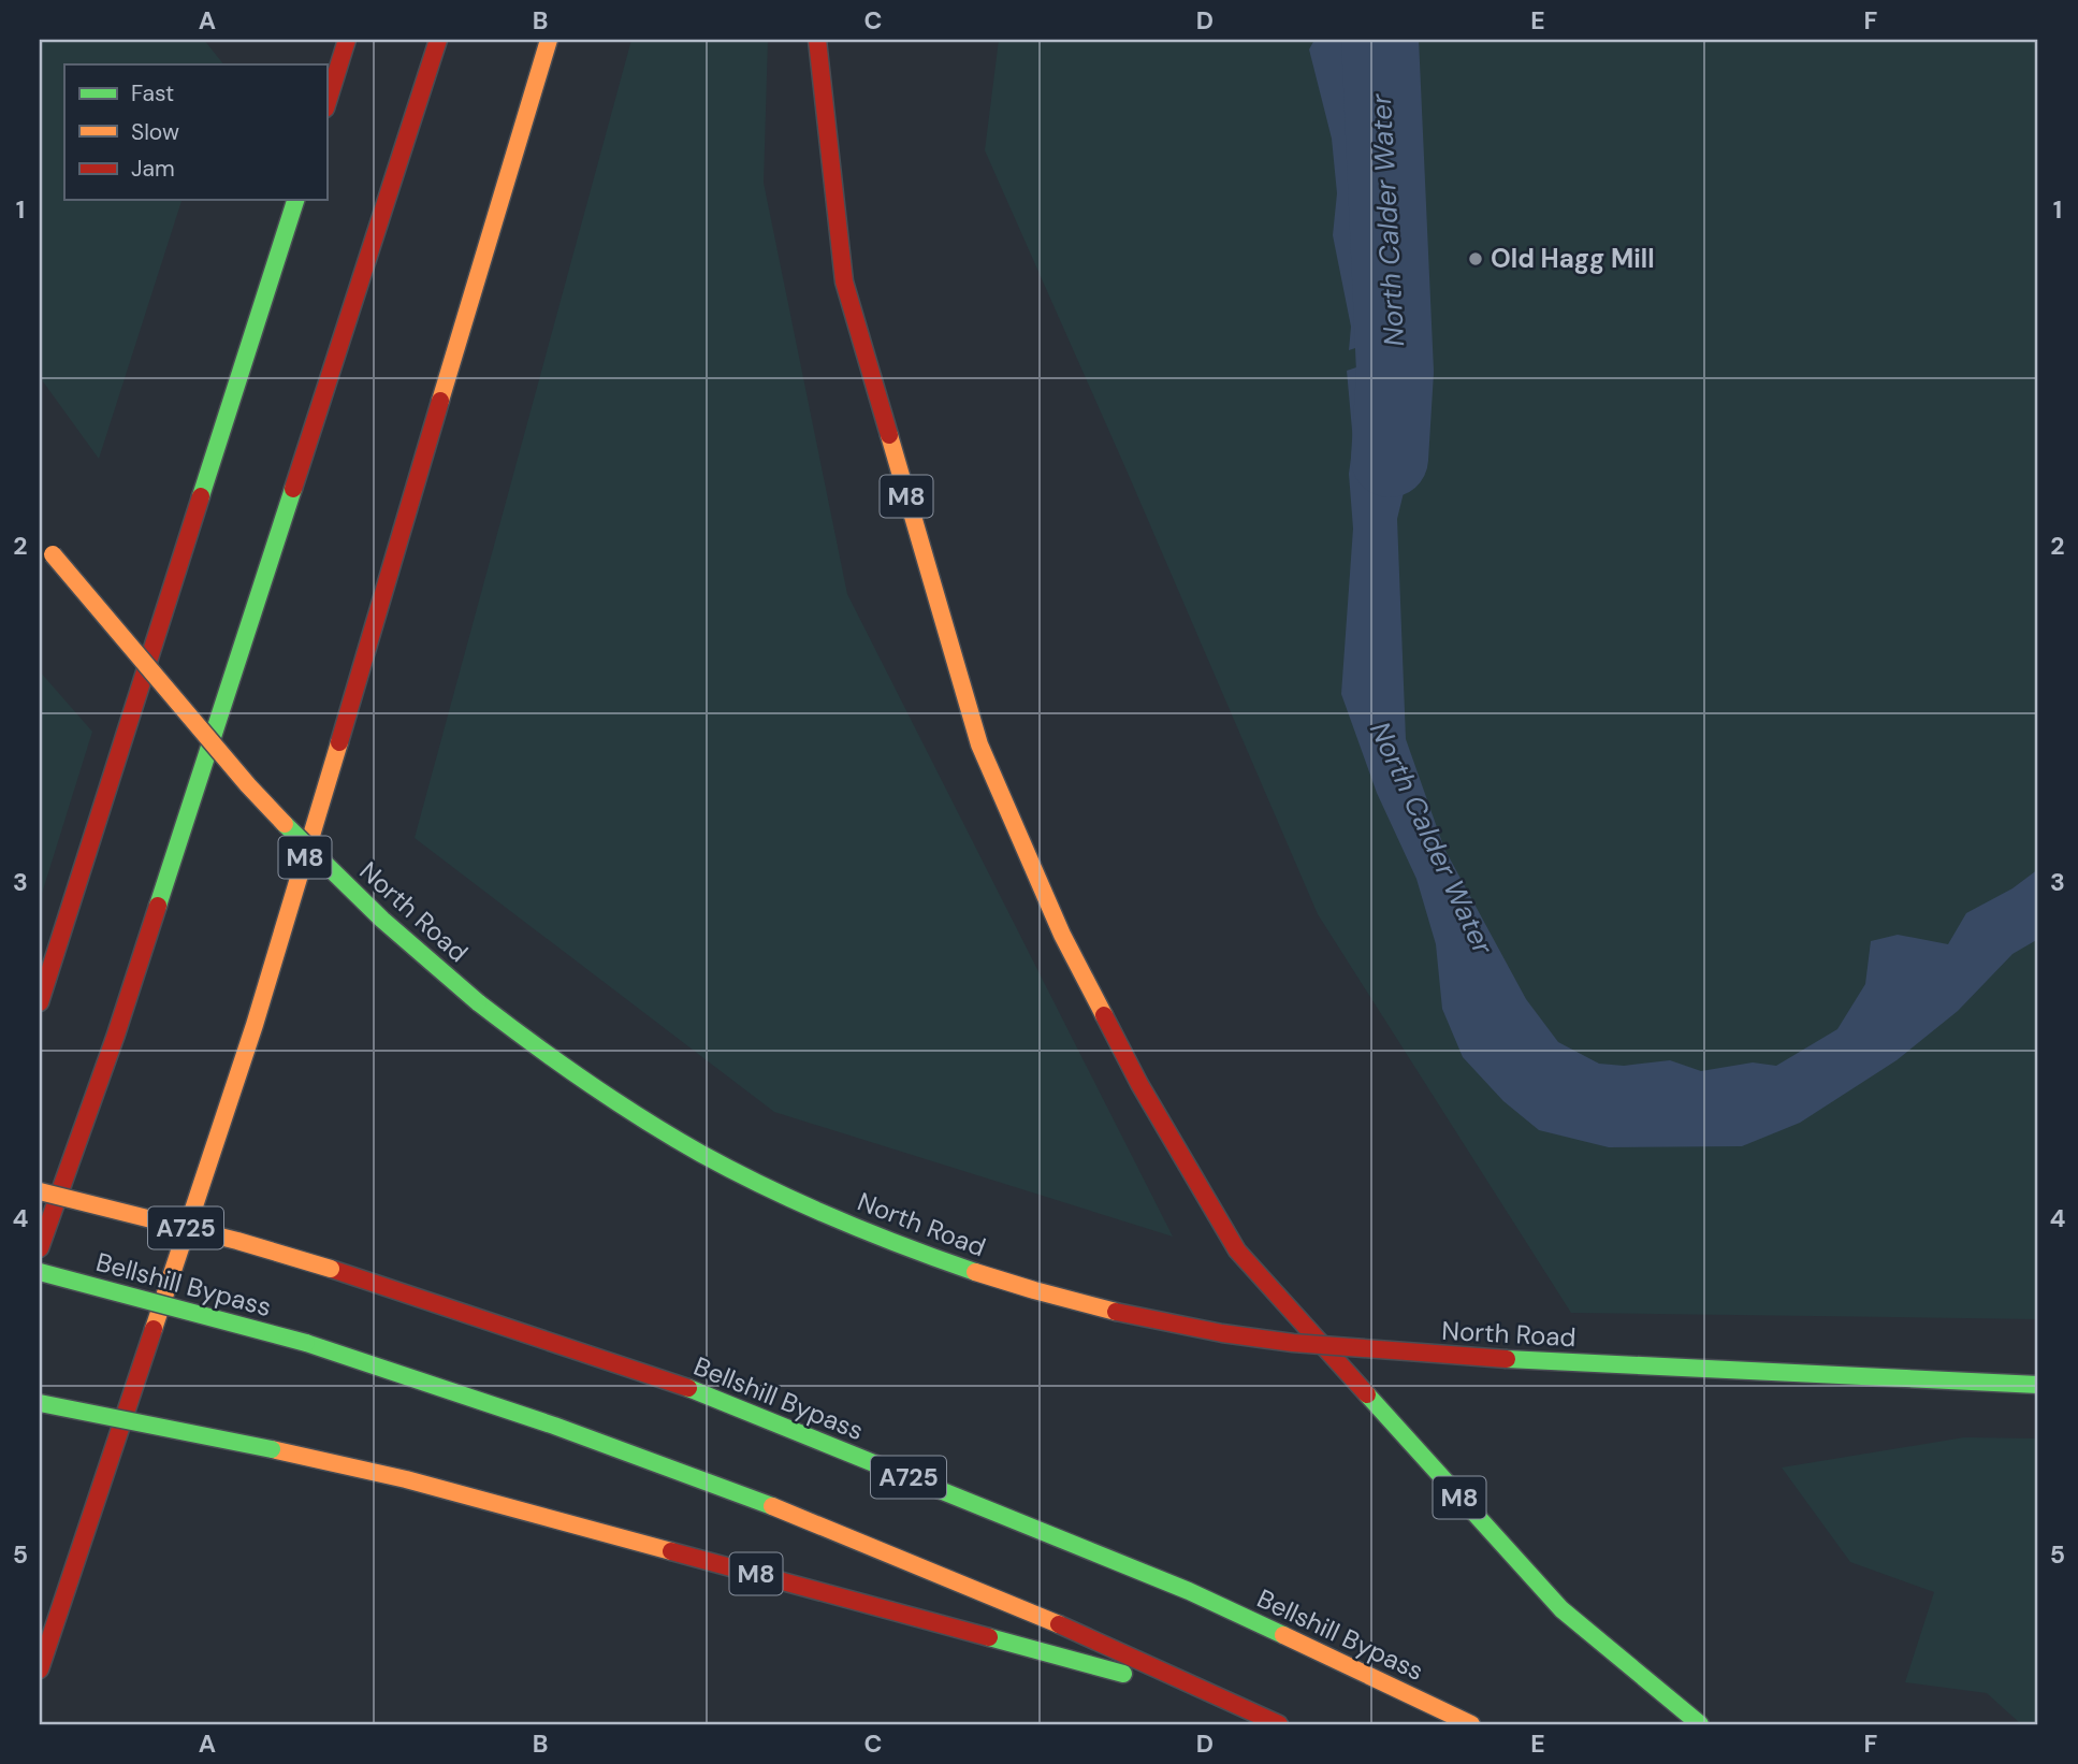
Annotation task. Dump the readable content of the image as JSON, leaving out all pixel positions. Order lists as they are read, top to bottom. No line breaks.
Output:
{"streets":{"main road":["M8","North Road","A725","Bellshill Bypass"]},"crossings":[["M8","Bellshill Bypass"]],"water":["North Calder Water"],"places":["Old Hagg Mill"],"legend":["Fast","Slow","Jam"],"grid":{"columns":["A","B","C","D","E","F"],"rows":["1","2","3","4","5"]}}
